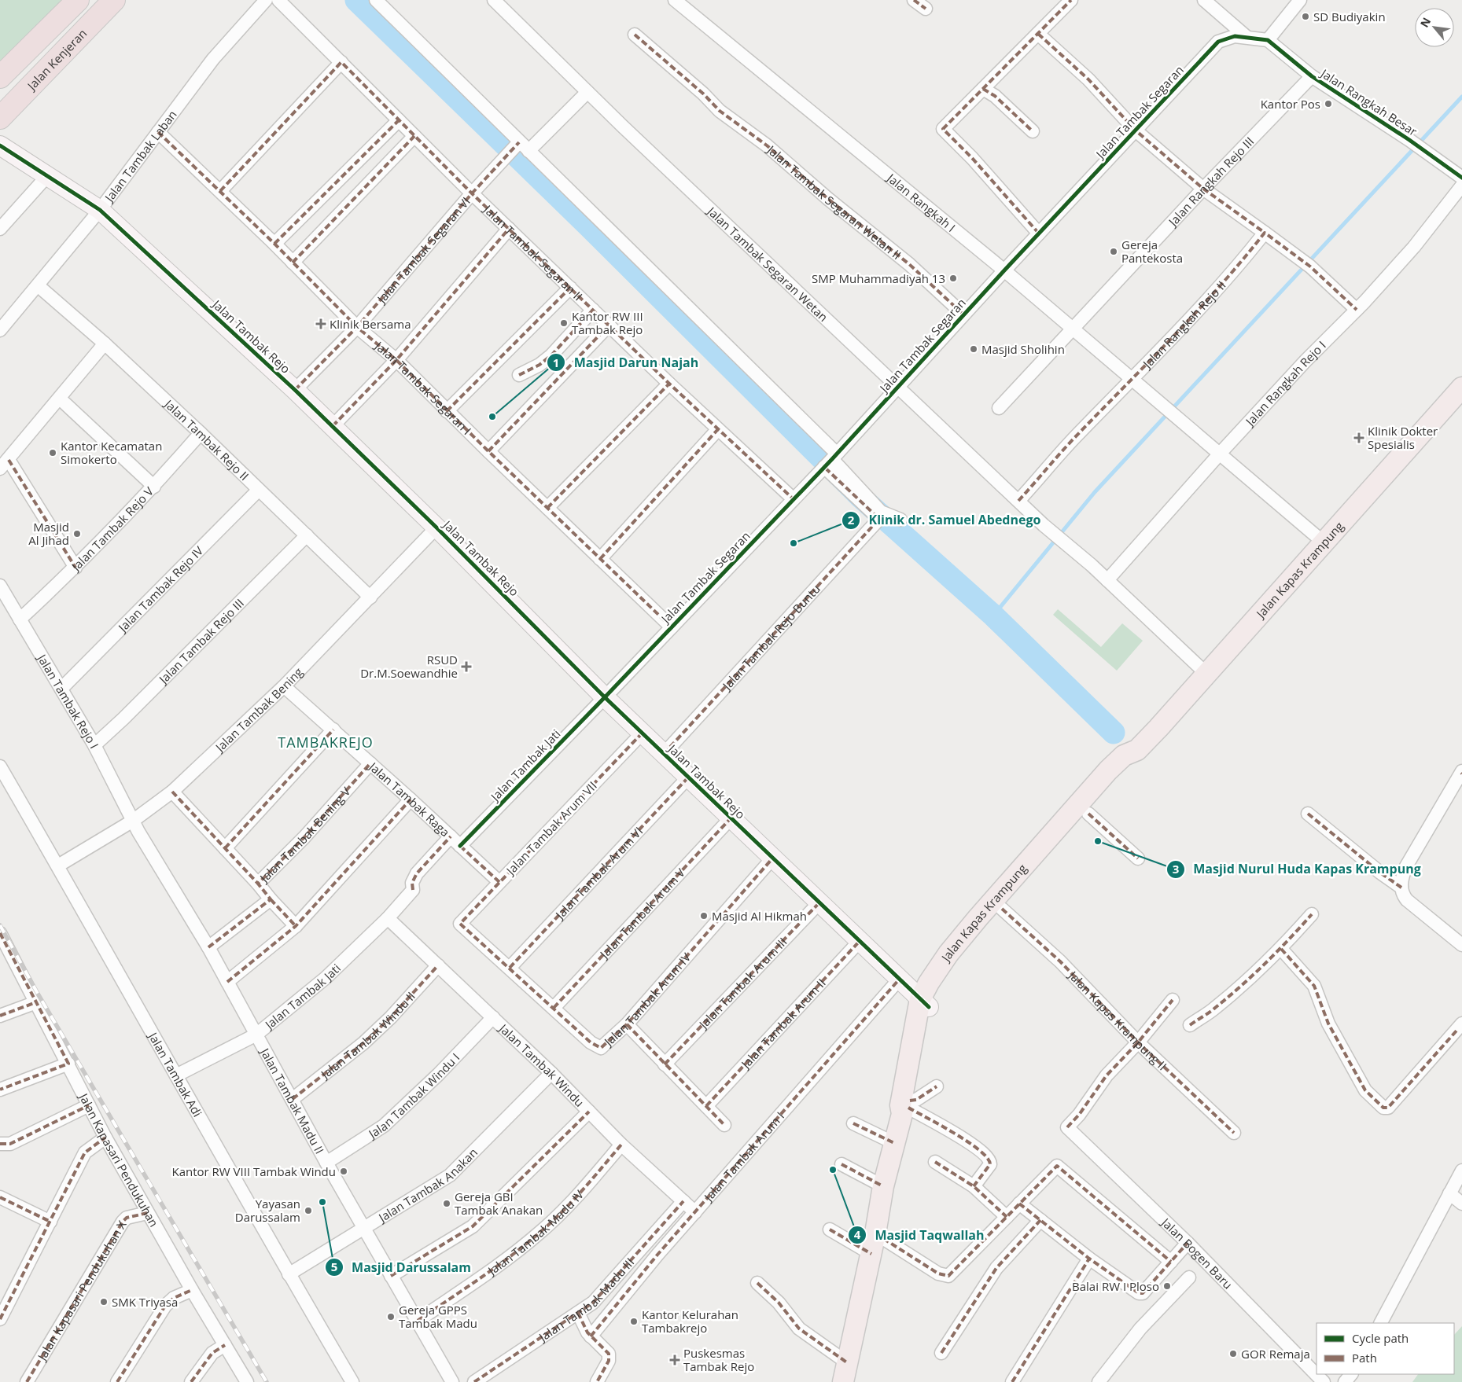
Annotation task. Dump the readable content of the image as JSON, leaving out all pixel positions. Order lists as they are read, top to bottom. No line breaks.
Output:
{"streets":{"highway":["Jalan Kenjeran"],"main road":["Jalan Kapas Krampung"],"street":["Jalan Rangkah Besar","Jalan Tambak Segaran","Jalan Tambak Laban","Jalan Rangkah Rejo III","Jalan Tambak Segaran Wetan II","Jalan Rangkah I","Jalan Tambak Segaran VI","Jalan Tambak Segaran II","Jalan Tambak Segaran Wetan","Jalan Rangkah Rejo II","Jalan Tambak Rejo","Jalan Rangkah Rejo I","Jalan Tambak Segaran I","Jalan Tambak Rejo II","Jalan Tambak Rejo V","Jalan Tambak Rejo IV","Jalan Tambak Rejo Buntu","Jalan Tambak Rejo III","Jalan Tambak Rejo I","Jalan Tambak Bening","Jalan Tambak Jati","Jalan Tambak Raga","Jalan Tambak Arum VII","Jalan Tambak Bening V","Jalan Tambak Arum VI","Jalan Tambak Arum V","Jalan Tambak Arum III","Jalan Tambak Arum IV","Jalan Kapas Krampung II","Jalan Tambak Arum II","Jalan Tambak Windu II","Jalan Tambak Windu","Jalan Tambak Adi","Jalan Tambak Windu I","Jalan Tambak Madu II","Jalan Tambak Arum I","Jalan Kapasari Pendukuhan","Jalan Tambak Anakan","Jalan Tambak Madu IV","Jalan Bogen Baru","Jalan Kapasari Pendukuhan X","Jalan Tambak Madu III"]},"crossings":[["Jalan Rangkah Besar","Jalan Tambak Segaran"],["Jalan Rangkah Besar","Jalan Rangkah Rejo III"],["Jalan Tambak Segaran","Jalan Tambak Segaran Wetan II"],["Jalan Tambak Segaran","Jalan Rangkah I"],["Jalan Tambak Segaran","Jalan Tambak Segaran II"],["Jalan Tambak Segaran","Jalan Tambak Segaran Wetan"],["Jalan Tambak Segaran","Jalan Tambak Rejo"],["Jalan Tambak Segaran","Jalan Tambak Segaran I"],["Jalan Tambak Segaran","Jalan Tambak Rejo Buntu"],["Jalan Tambak Segaran","Jalan Tambak Jati"],["Jalan Tambak Laban","Jalan Tambak Rejo"],["Jalan Tambak Laban","Jalan Tambak Segaran I"],["Jalan Tambak Laban","Jalan Tambak Rejo II"],["Jalan Rangkah Rejo III","Jalan Rangkah I"],["Jalan Rangkah I","Jalan Rangkah Rejo II"],["Jalan Rangkah I","Jalan Rangkah Rejo I"],["Jalan Tambak Segaran VI","Jalan Tambak Segaran II"],["Jalan Tambak Segaran VI","Jalan Tambak Segaran Wetan"],["Jalan Tambak Segaran VI","Jalan Tambak Rejo"],["Jalan Tambak Segaran VI","Jalan Tambak Segaran I"],["Jalan Tambak Segaran Wetan","Jalan Rangkah Rejo II"],["Jalan Tambak Segaran Wetan","Jalan Rangkah Rejo I"],["Jalan Tambak Rejo","Jalan Kapas Krampung"],["Jalan Tambak Rejo","Jalan Tambak Rejo Buntu"],["Jalan Tambak Rejo","Jalan Tambak Bening"],["Jalan Tambak Rejo","Jalan Tambak Jati"],["Jalan Tambak Rejo","Jalan Tambak Arum VII"],["Jalan Tambak Rejo","Jalan Tambak Arum VI"],["Jalan Tambak Rejo","Jalan Tambak Arum V"],["Jalan Tambak Rejo","Jalan Tambak Arum III"],["Jalan Tambak Rejo","Jalan Tambak Arum IV"],["Jalan Tambak Rejo","Jalan Tambak Arum II"],["Jalan Tambak Rejo","Jalan Tambak Arum I"],["Jalan Tambak Rejo II","Jalan Tambak Rejo V"],["Jalan Tambak Rejo II","Jalan Tambak Rejo IV"],["Jalan Tambak Rejo II","Jalan Tambak Rejo III"],["Jalan Tambak Rejo II","Jalan Tambak Bening"],["Jalan Tambak Rejo V","Jalan Tambak Rejo I"],["Jalan Kapas Krampung","Jalan Kapas Krampung II"],["Jalan Tambak Rejo IV","Jalan Tambak Rejo I"],["Jalan Tambak Rejo III","Jalan Tambak Rejo I"],["Jalan Tambak Rejo I","Jalan Tambak Bening"],["Jalan Tambak Rejo I","Jalan Tambak Madu II"],["Jalan Tambak Bening","Jalan Tambak Raga"],["Jalan Tambak Bening","Jalan Tambak Adi"],["Jalan Tambak Bening","Jalan Tambak Madu II"],["Jalan Tambak Jati","Jalan Tambak Raga"],["Jalan Tambak Jati","Jalan Tambak Windu"],["Jalan Tambak Jati","Jalan Tambak Adi"],["Jalan Tambak Jati","Jalan Tambak Madu II"],["Jalan Tambak Raga","Jalan Tambak Arum VII"],["Jalan Tambak Raga","Jalan Tambak Bening V"],["Jalan Tambak Arum VII","Jalan Tambak Arum IV"],["Jalan Tambak Bening V","Jalan Tambak Madu II"],["Jalan Tambak Arum VI","Jalan Tambak Arum IV"],["Jalan Tambak Arum V","Jalan Tambak Arum IV"],["Jalan Kapas Krampung II","Jalan Bogen Baru"],["Jalan Tambak Windu II","Jalan Tambak Windu"],["Jalan Tambak Windu II","Jalan Tambak Madu II"],["Jalan Tambak Windu","Jalan Tambak Windu I"],["Jalan Tambak Windu","Jalan Tambak Arum I"],["Jalan Tambak Windu","Jalan Tambak Anakan"],["Jalan Tambak Windu","Jalan Tambak Madu IV"],["Jalan Tambak Windu","Jalan Tambak Madu III"],["Jalan Tambak Adi","Jalan Tambak Anakan"],["Jalan Tambak Windu I","Jalan Tambak Madu II"],["Jalan Tambak Madu II","Jalan Tambak Anakan"],["Jalan Tambak Madu II","Jalan Tambak Madu IV"],["Jalan Kapasari Pendukuhan","Jalan Kapasari Pendukuhan X"]],"districts":["TAMBAKREJO"],"places":{"other":["SD Budiyakin","Kantor Pos","Gereja Pantekosta","SMP Muhammadiyah 13","Kantor RW III Tambak Rejo","Masjid Sholihin","Masjid Darun Najah","Kantor Kecamatan Simokerto","Masjid Al Jihad","Klinik dr. Samuel Abednego","Masjid Nurul Huda Kapas Krampung","Masjid Al Hikmah","Masjid Taqwallah","Kantor RW VIII Tambak Windu","Masjid Darussalam","Gereja GBI Tambak Anakan","Yayasan Darussalam","Balai RW I Ploso","SMK Triyasa","Gereja GPPS Tambak Madu","Kantor Kelurahan Tambakrejo","GOR Remaja"],"health":["Klinik Bersama","Klinik Dokter Spesialis","RSUD Dr.M.Soewandhie","Puskesmas Tambak Rejo"]},"legend":["Cycle path","Path"],"north":"top left"}
